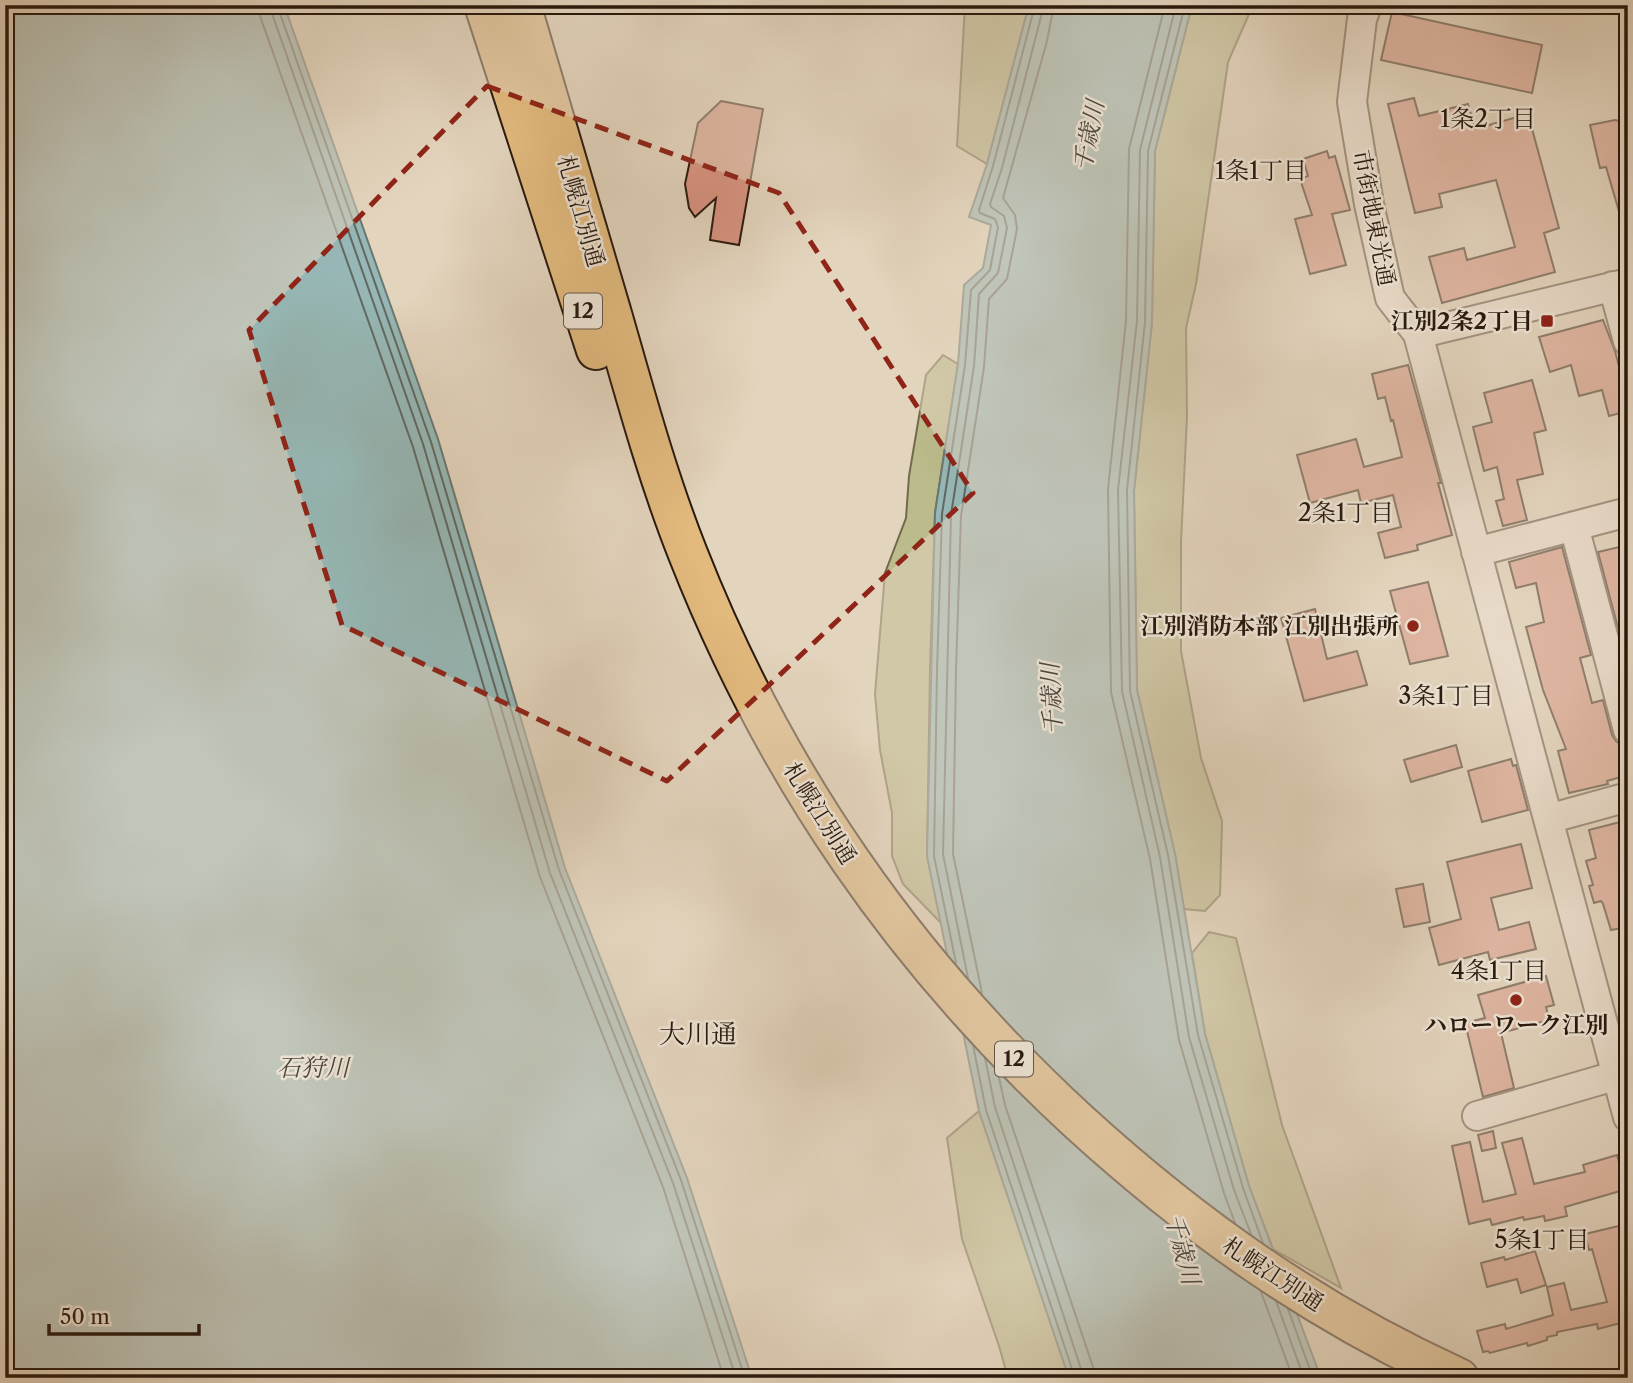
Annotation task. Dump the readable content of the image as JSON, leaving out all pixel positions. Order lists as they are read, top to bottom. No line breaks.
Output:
{"streets":{"highway":["札幌江別通","12"],"street":["市街地東光通"]},"districts":["1条2丁目","1条1丁目","2条1丁目","3条1丁目","4条1丁目","大川通","5条1丁目"],"water":["千歳川","石狩川"],"places":{"transit":["江別2条2丁目"],"other":["江別消防本部 江別出張所","ハローワーク江別"]},"scale_bar":"50 m"}
